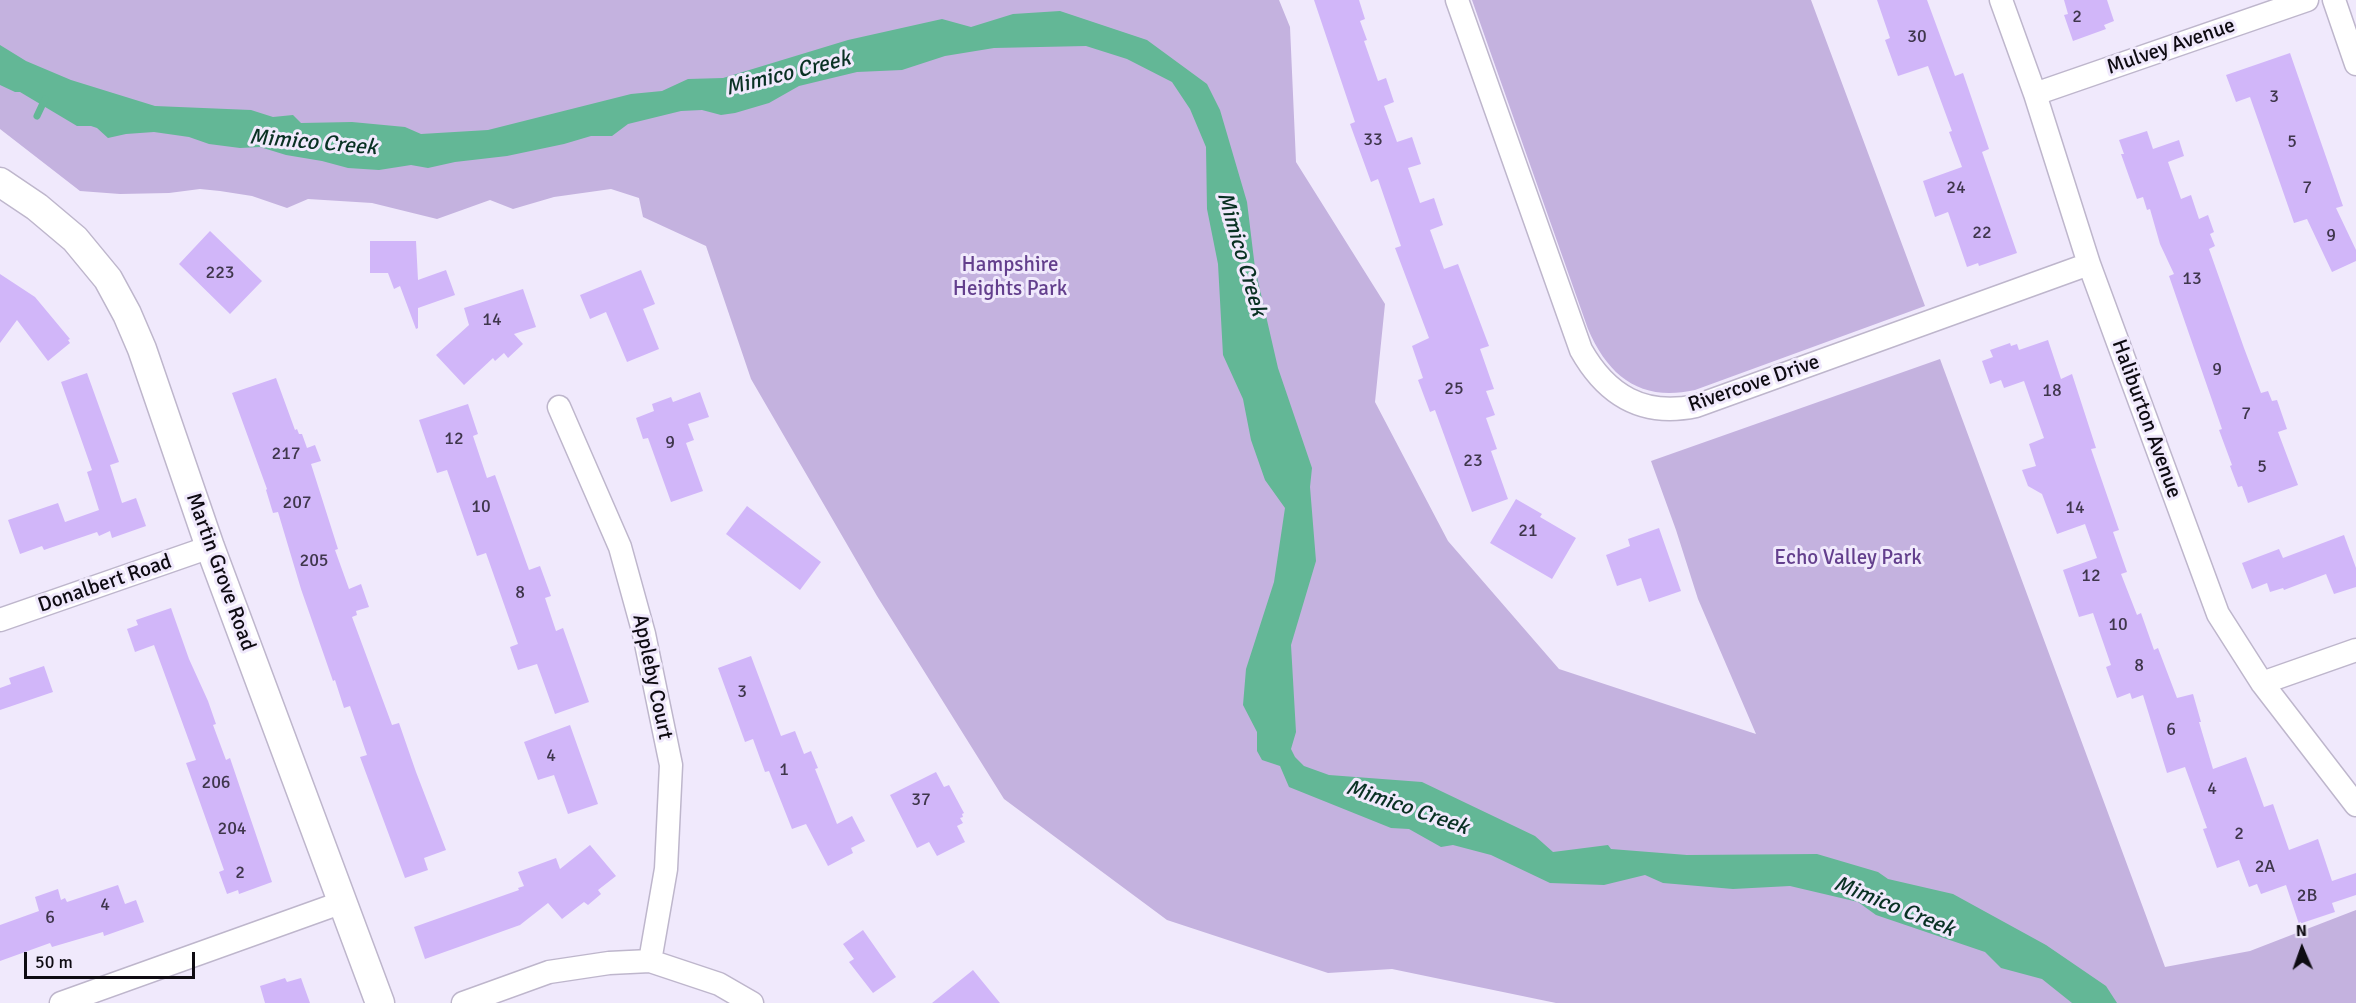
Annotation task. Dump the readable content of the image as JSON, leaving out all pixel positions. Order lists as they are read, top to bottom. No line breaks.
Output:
{"streets":{"main road":["Martin Grove Road"],"street":["Mulvey Avenue","Rivercove Drive","Haliburton Avenue","Donalbert Road","Appleby Court"]},"crossings":[["Mulvey Avenue","Haliburton Avenue"],["Rivercove Drive","Haliburton Avenue"],["Martin Grove Road","Donalbert Road"]],"water":["Mimico Creek"],"parks":["Hampshire Heights Park","Echo Valley Park"],"house_numbers":["2","30","3","33","5","24","7","22","9","223","13","14","9","25","18","7","12","9","217","23","5","207","10","14","21","205","12","8","10","8","3","6","4","1","206","4","37","204","2","2A","2","2B","4","6"],"scale_bar":"50 m","north":"top"}
